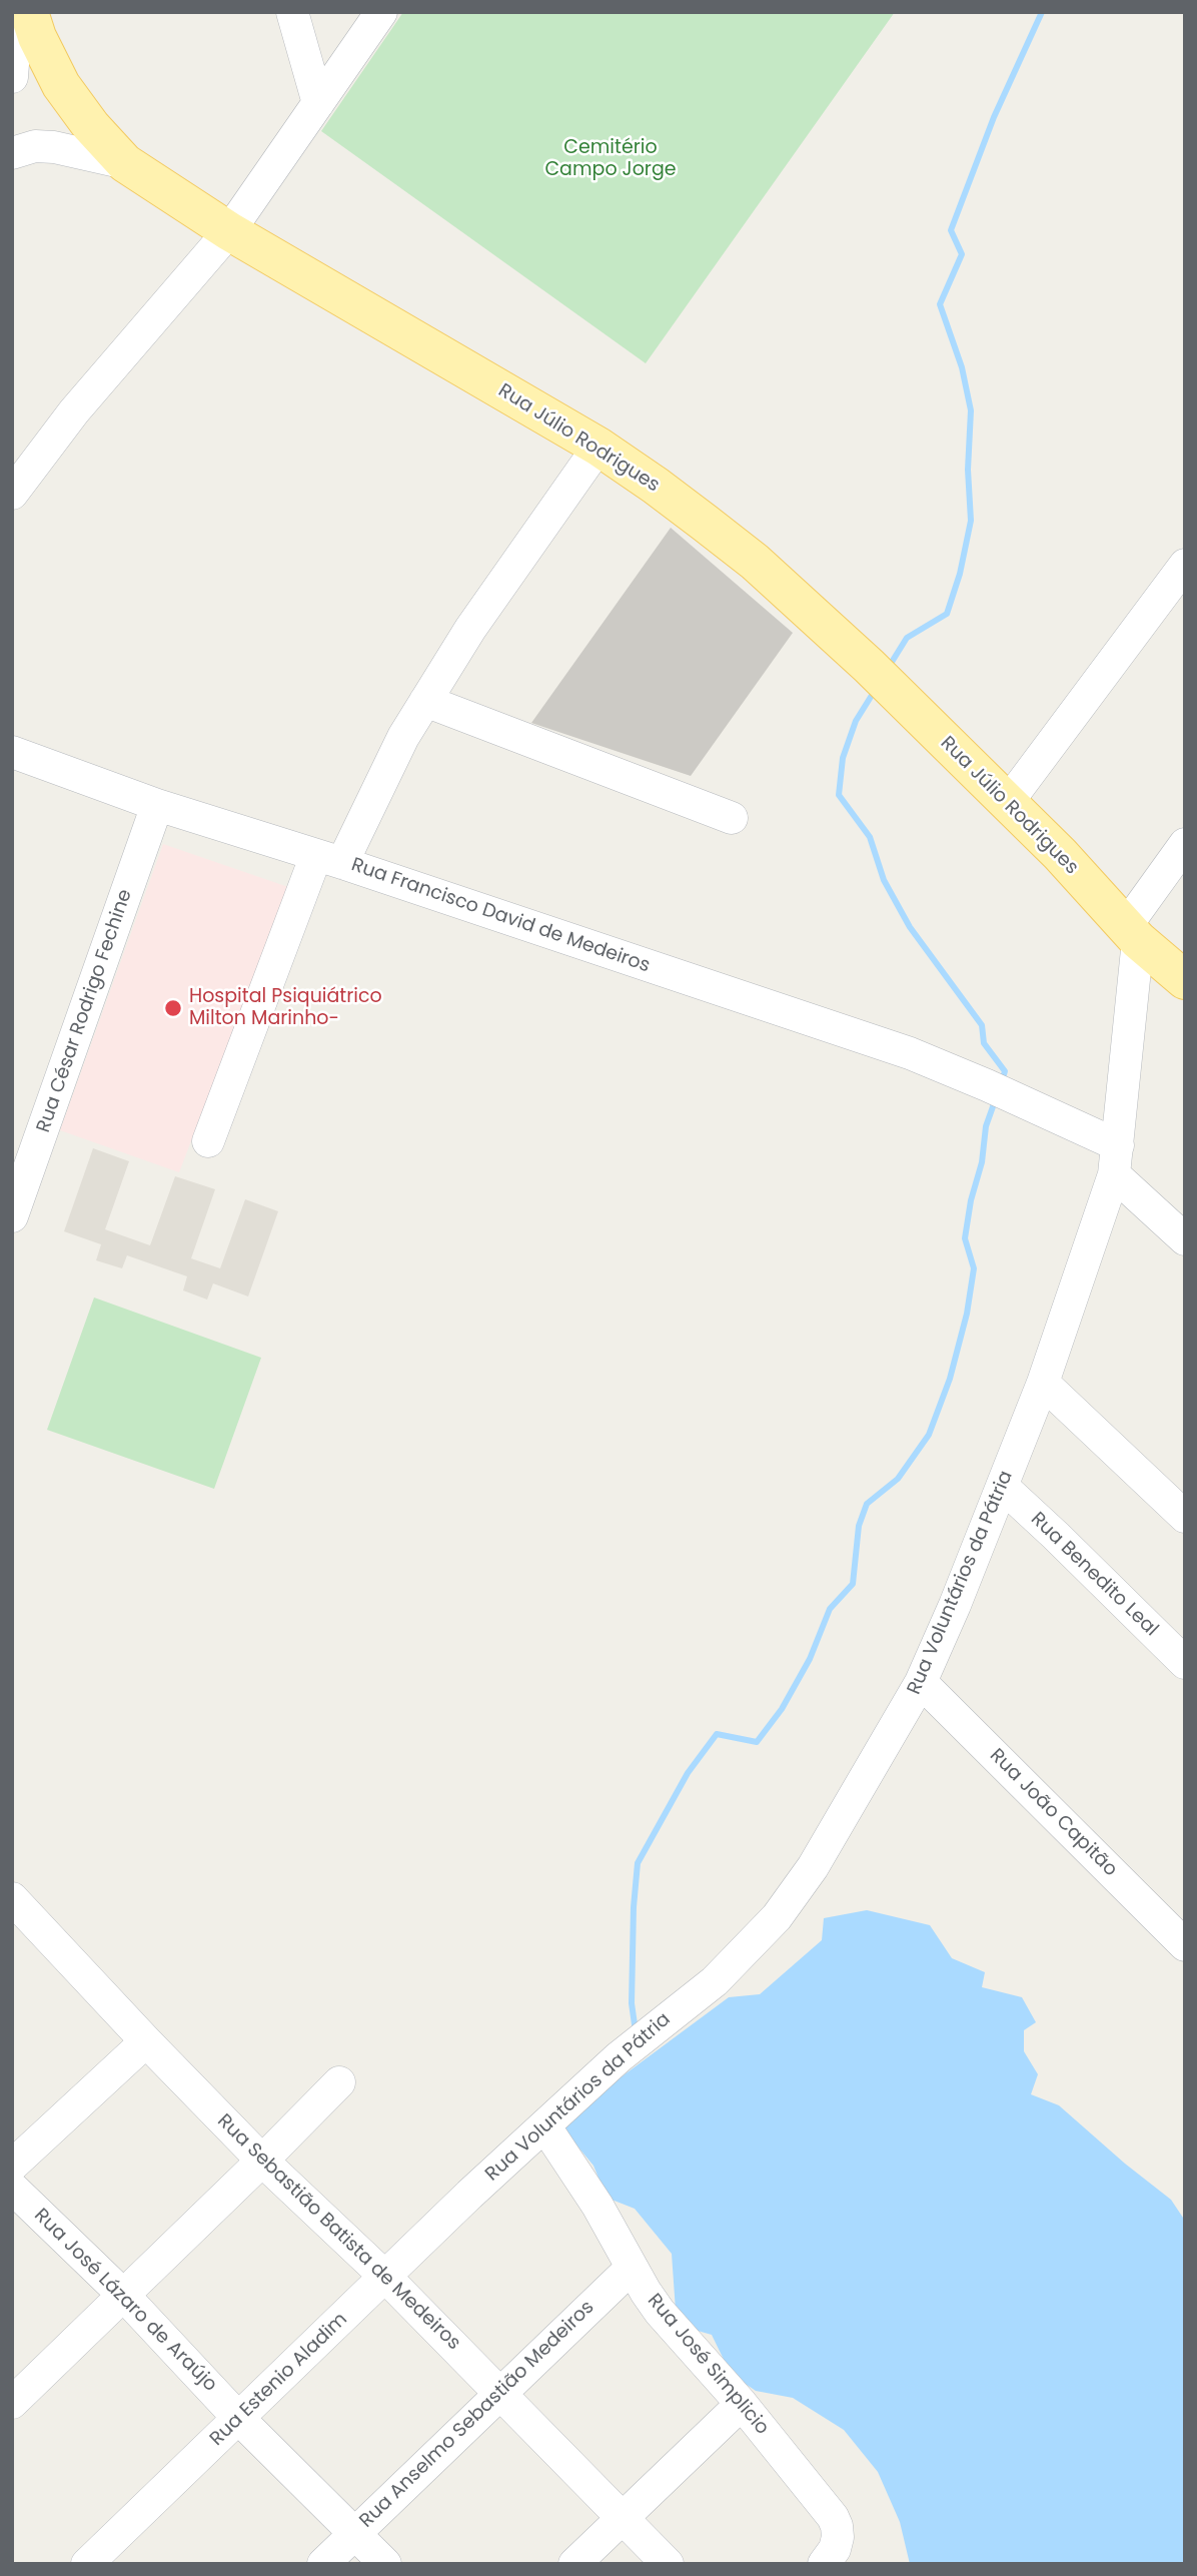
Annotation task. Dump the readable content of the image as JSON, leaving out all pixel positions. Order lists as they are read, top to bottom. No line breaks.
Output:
{"streets":{"main road":["Rua Júlio Rodrigues"],"street":["Rua Francisco David de Medeiros","Rua César Rodrigo Fechine","Rua Benedito Leal","Rua Voluntários da Pátria","Rua João Capitão","Rua Sebastião Batista de Medeiros","Rua José Lázaro de Araújo","Rua José Simplicio","Rua Estenio Aladim","Rua Anselmo Sebastião Medeiros"]},"crossings":[["Rua Júlio Rodrigues","Rua Voluntários da Pátria"],["Rua Francisco David de Medeiros","Rua César Rodrigo Fechine"],["Rua Francisco David de Medeiros","Rua Voluntários da Pátria"],["Rua Benedito Leal","Rua Voluntários da Pátria"],["Rua Voluntários da Pátria","Rua João Capitão"],["Rua Voluntários da Pátria","Rua José Simplicio"],["Rua Voluntários da Pátria","Rua Estenio Aladim"],["Rua Sebastião Batista de Medeiros","Rua Estenio Aladim"],["Rua Sebastião Batista de Medeiros","Rua Anselmo Sebastião Medeiros"],["Rua José Lázaro de Araújo","Rua Estenio Aladim"],["Rua José Lázaro de Araújo","Rua Anselmo Sebastião Medeiros"],["Rua José Simplicio","Rua Anselmo Sebastião Medeiros"]],"parks":["Cemitério Campo Jorge"],"places":["Hospital Psiquiátrico Milton Marinho-"]}
